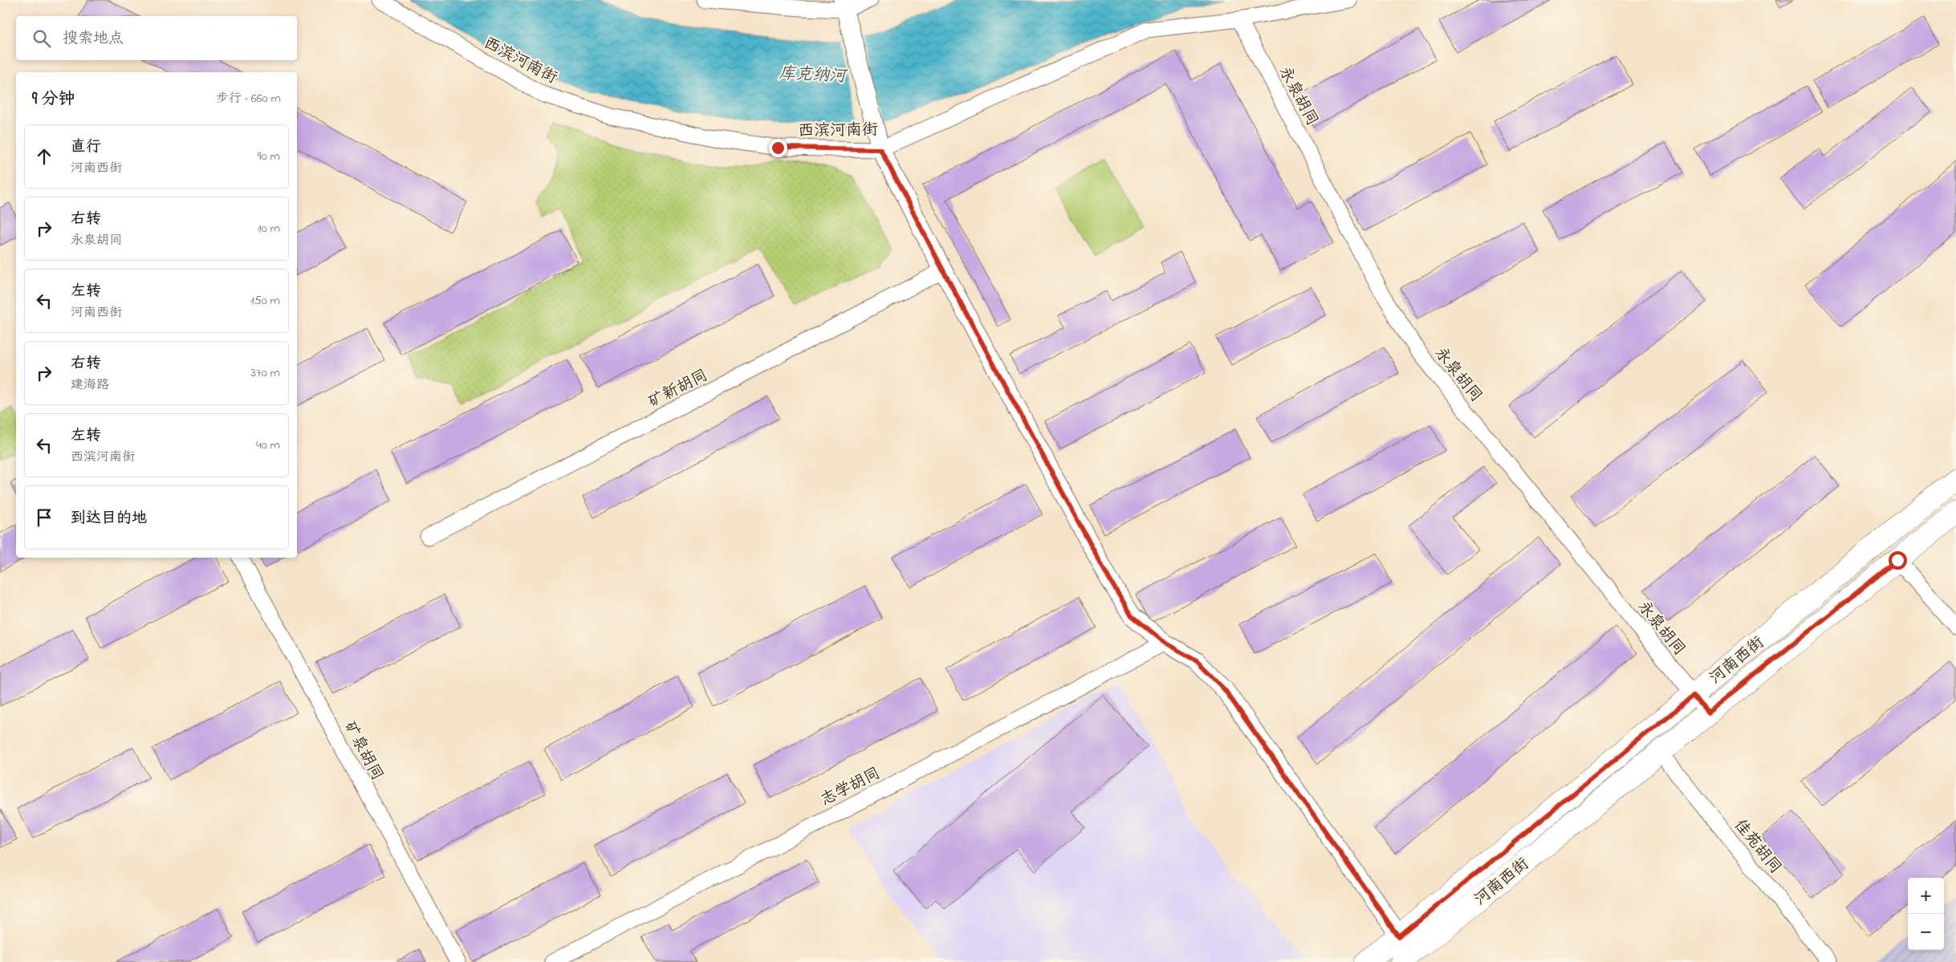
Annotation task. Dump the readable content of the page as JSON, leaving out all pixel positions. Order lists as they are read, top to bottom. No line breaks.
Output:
{"streets":{"main road":["河南西街"],"street":["西滨河南街","永泉胡同","矿新胡同","矿泉胡同","志学胡同","佳苑胡同"]},"crossings":[["西滨河南街","永泉胡同"],["永泉胡同","河南西街"],["河南西街","佳苑胡同"]],"water":["库克纳河"],"page":{"search":"搜索地点","heading":["9 分钟","步行 · 660 m"],"list":[["直行","河南西街","90 m"],["右转","永泉胡同","10 m"],["左转","河南西街","150 m"],["右转","建海路","370 m"],["左转","西滨河南街","40 m"],"到达目的地"],"map_buttons":["+","−"]}}
